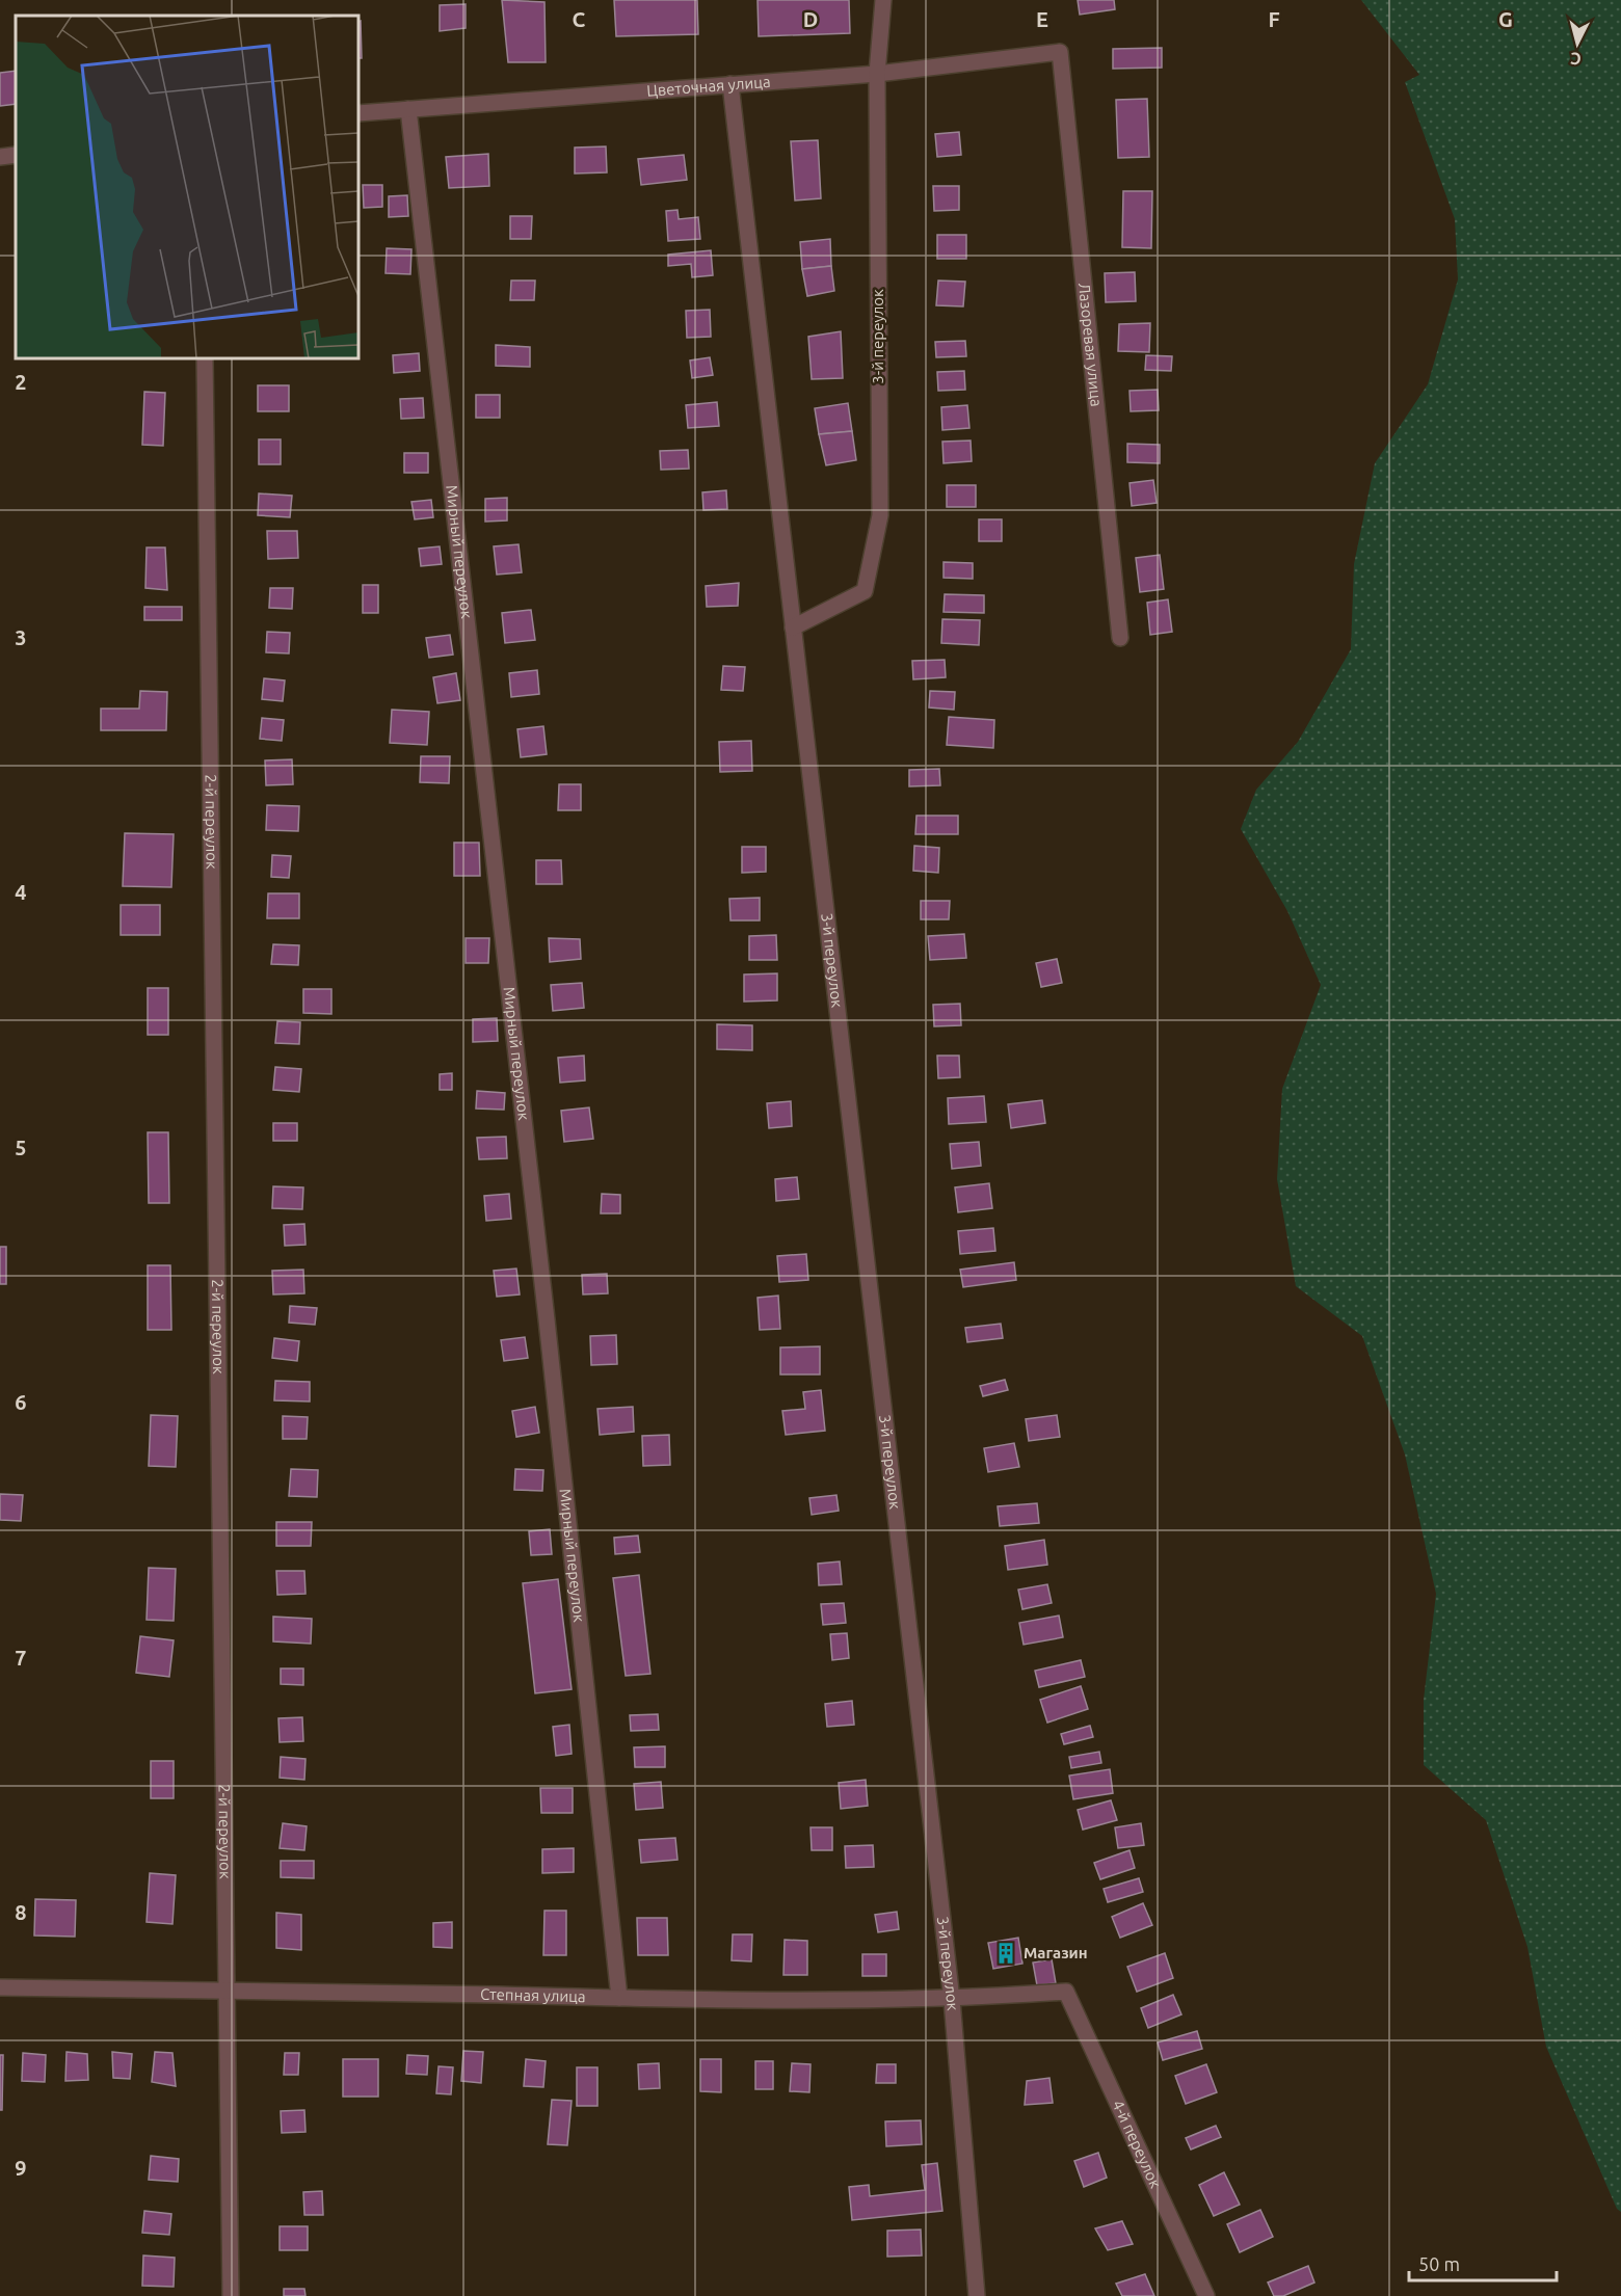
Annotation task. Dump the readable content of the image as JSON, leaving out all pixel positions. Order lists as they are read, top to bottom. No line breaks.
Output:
{"streets":{"street":["Цветочная улица","3-й переулок","Лазоревая улица","Мирный переулок","2-й переулок","Степная улица","4-й переулок"]},"crossings":[["Цветочная улица","3-й переулок"],["Цветочная улица","Лазоревая улица"],["Цветочная улица","Мирный переулок"],["3-й переулок","Степная улица"],["Мирный переулок","Степная улица"],["2-й переулок","Степная улица"],["Степная улица","4-й переулок"]],"places":{"building":["Магазин"]},"scale_bar":"50 m","north":"bottom","grid":{"columns":["C","D","E","F","G"],"rows":["2","3","4","5","6","7","8","9"]}}
